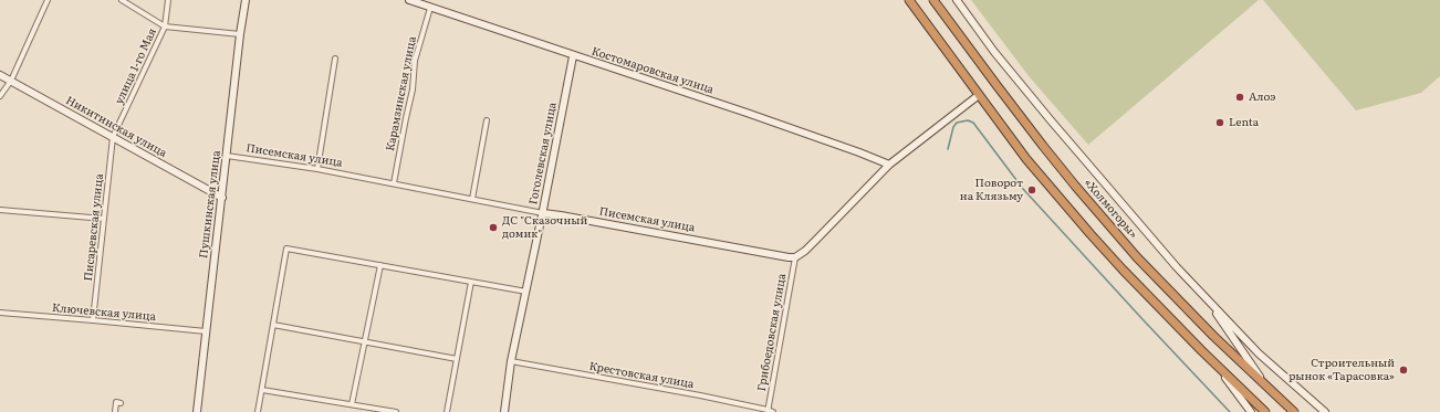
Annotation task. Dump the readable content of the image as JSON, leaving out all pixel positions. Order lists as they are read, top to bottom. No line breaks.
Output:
{"streets":{"highway":["«Холмогоры»"],"street":["улица 1-го Мая","Костомаровская улица","Карамзинская улица","Никитинская улица","Гоголевская улица","Писемская улица","Пушкинская улица","Писаревская улица","Ключевская улица","Грибоедовская улица","Крестовская улица"]},"crossings":[["улица 1-го Мая","Никитинская улица"],["улица 1-го Мая","Писаревская улица"],["Костомаровская улица","Карамзинская улица"],["Костомаровская улица","Гоголевская улица"],["Карамзинская улица","Писемская улица"],["Никитинская улица","Пушкинская улица"],["Никитинская улица","Писаревская улица"],["Гоголевская улица","Писемская улица"],["Гоголевская улица","Крестовская улица"],["Писемская улица","Пушкинская улица"],["Писемская улица","Грибоедовская улица"],["Пушкинская улица","Ключевская улица"],["Писаревская улица","Ключевская улица"],["Грибоедовская улица","Крестовская улица"]],"places":["Алоэ","Lenta","Поворот на Клязьму","ДС \"Сказочный домик\"","Строительный рынок «Тарасовка»"]}
